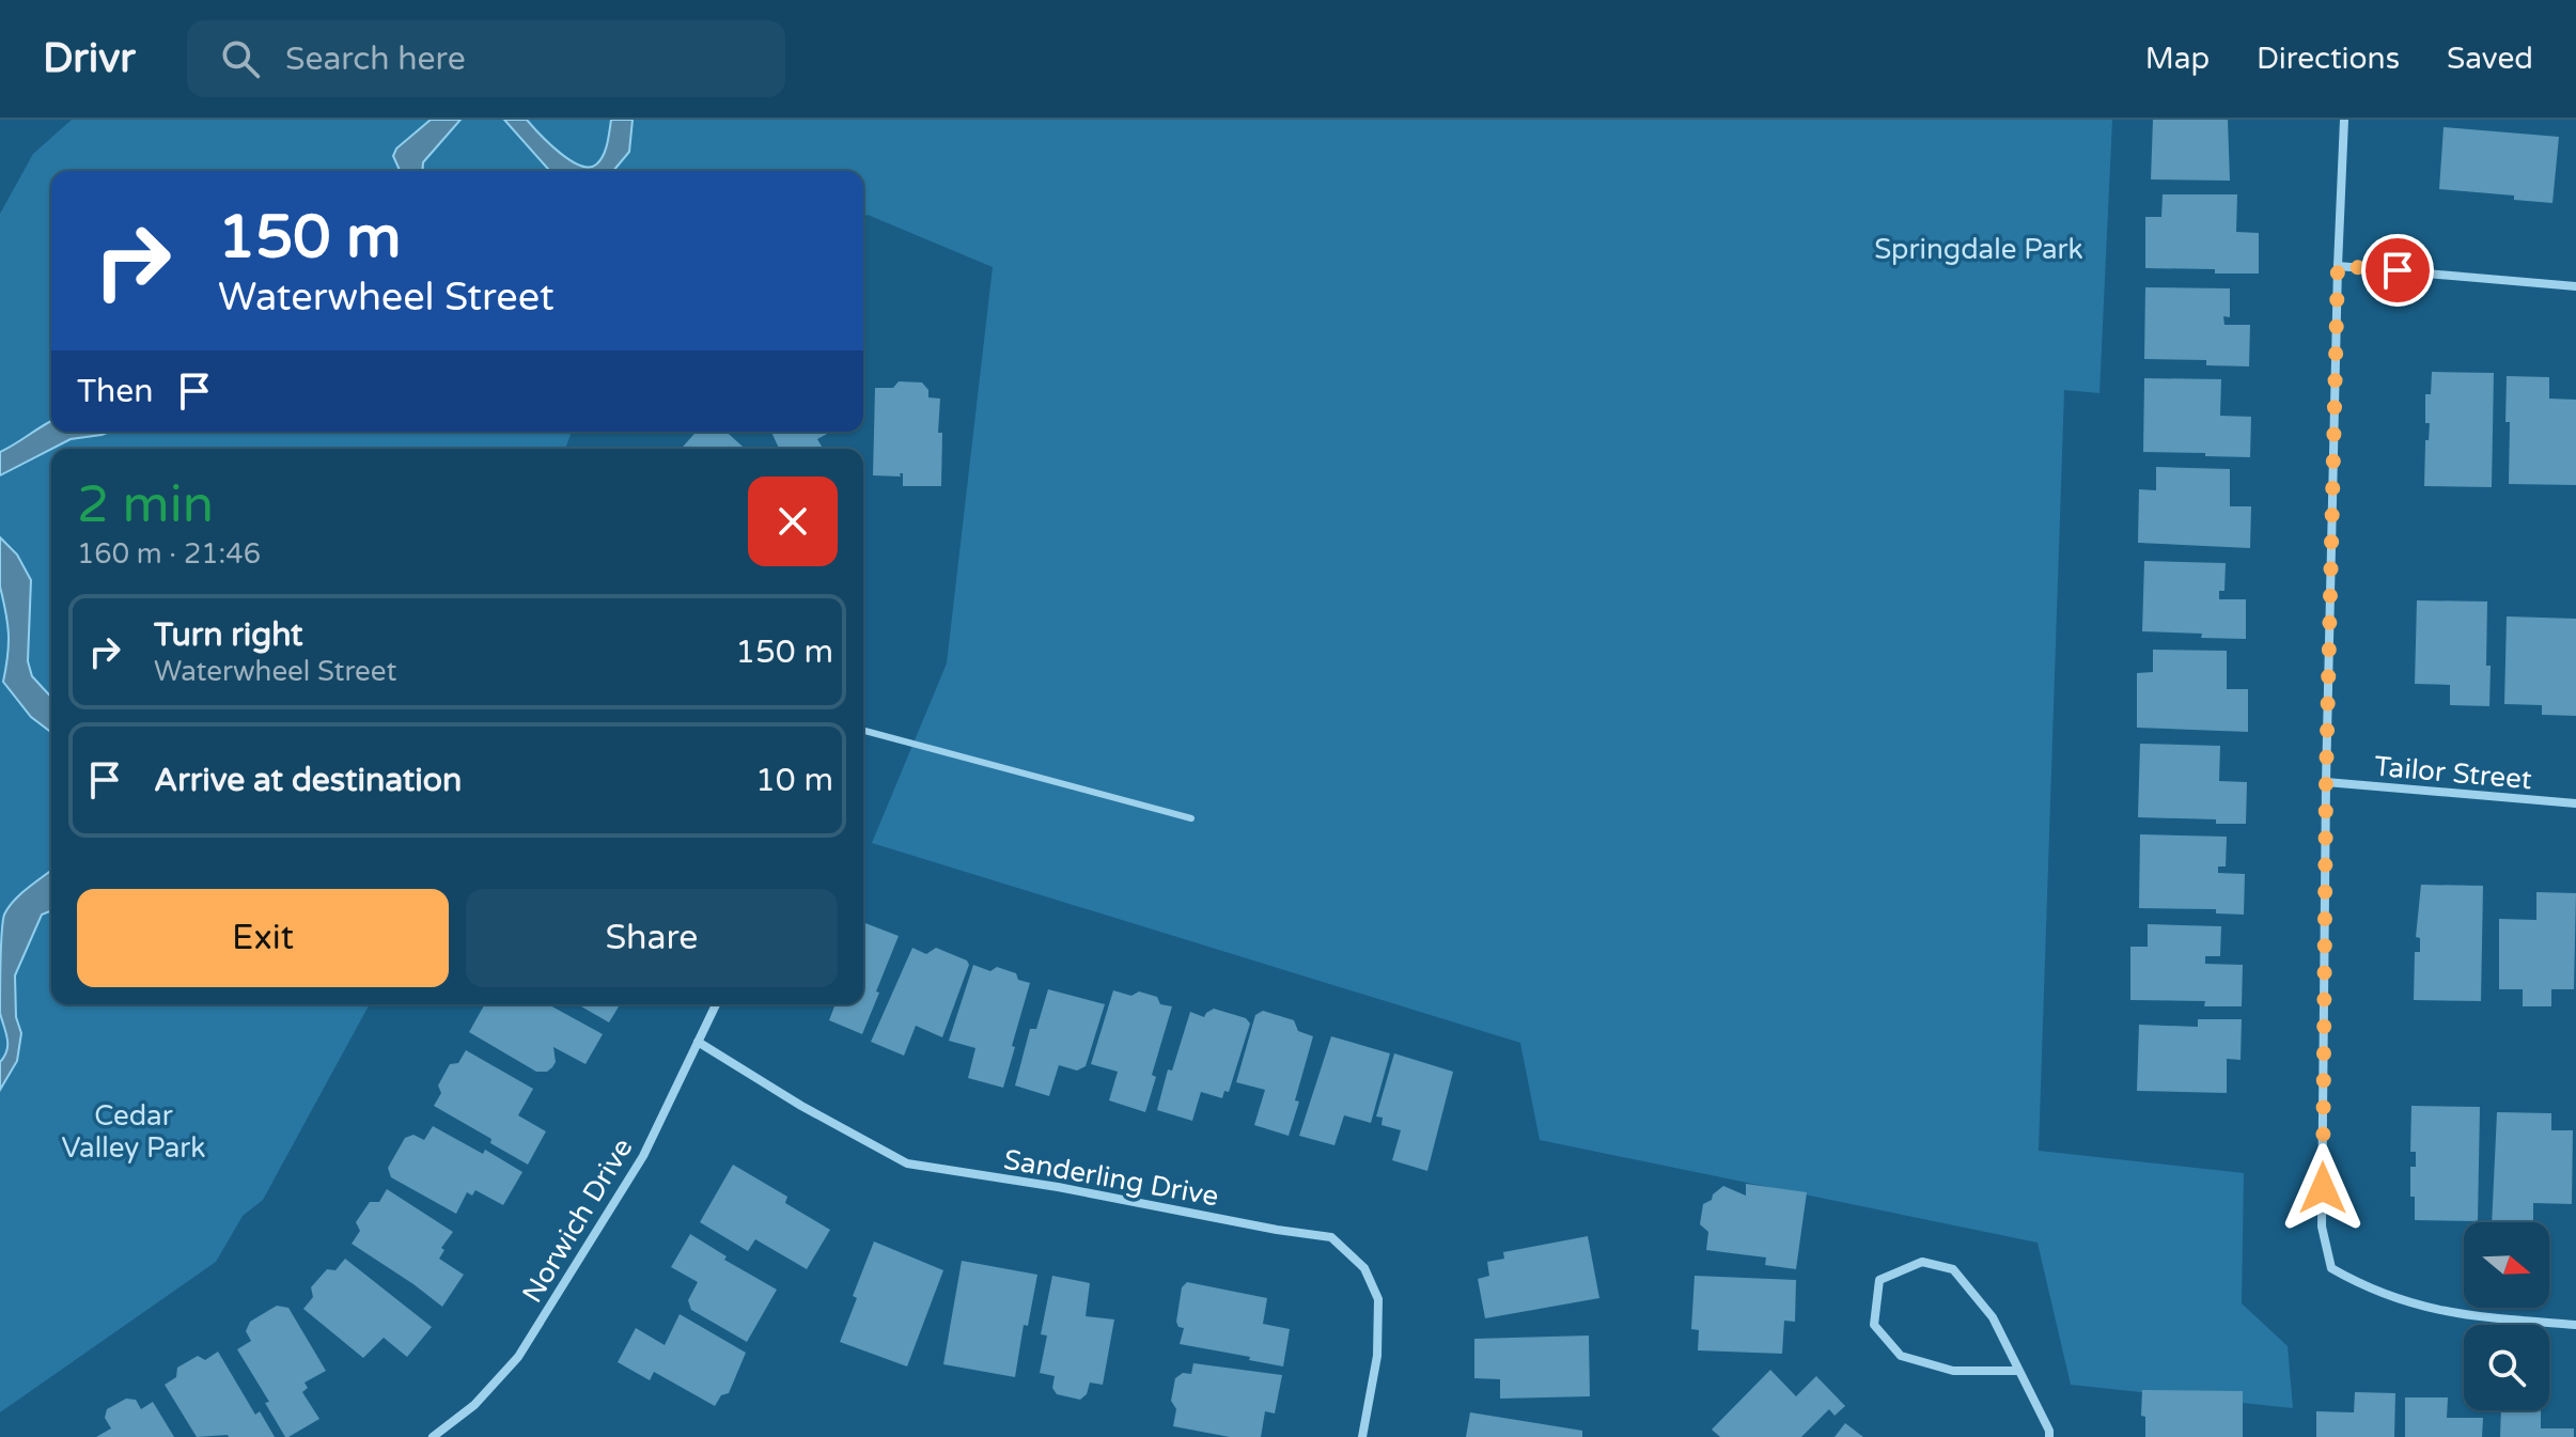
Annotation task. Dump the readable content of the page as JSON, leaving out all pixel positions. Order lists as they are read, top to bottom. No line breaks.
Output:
{"streets":{"street":["Tailor Street","Sanderling Drive","Norwich Drive"]},"crossings":[["Sanderling Drive","Norwich Drive"]],"parks":["Springdale Park","Cedar Valley Park"],"north":"right","page":{"header":"Drivr","search":"Search here","nav":["Map","Directions","Saved"],"turn":["150 m","Waterwheel Street"],"then":"Then","heading":["2 min","160 m · 21:46"],"list":[{"name":"Turn right","note":"Waterwheel Street","value":"150 m"},{"name":"Arrive at destination","value":"10 m"}],"buttons":["Exit","Share"]}}
